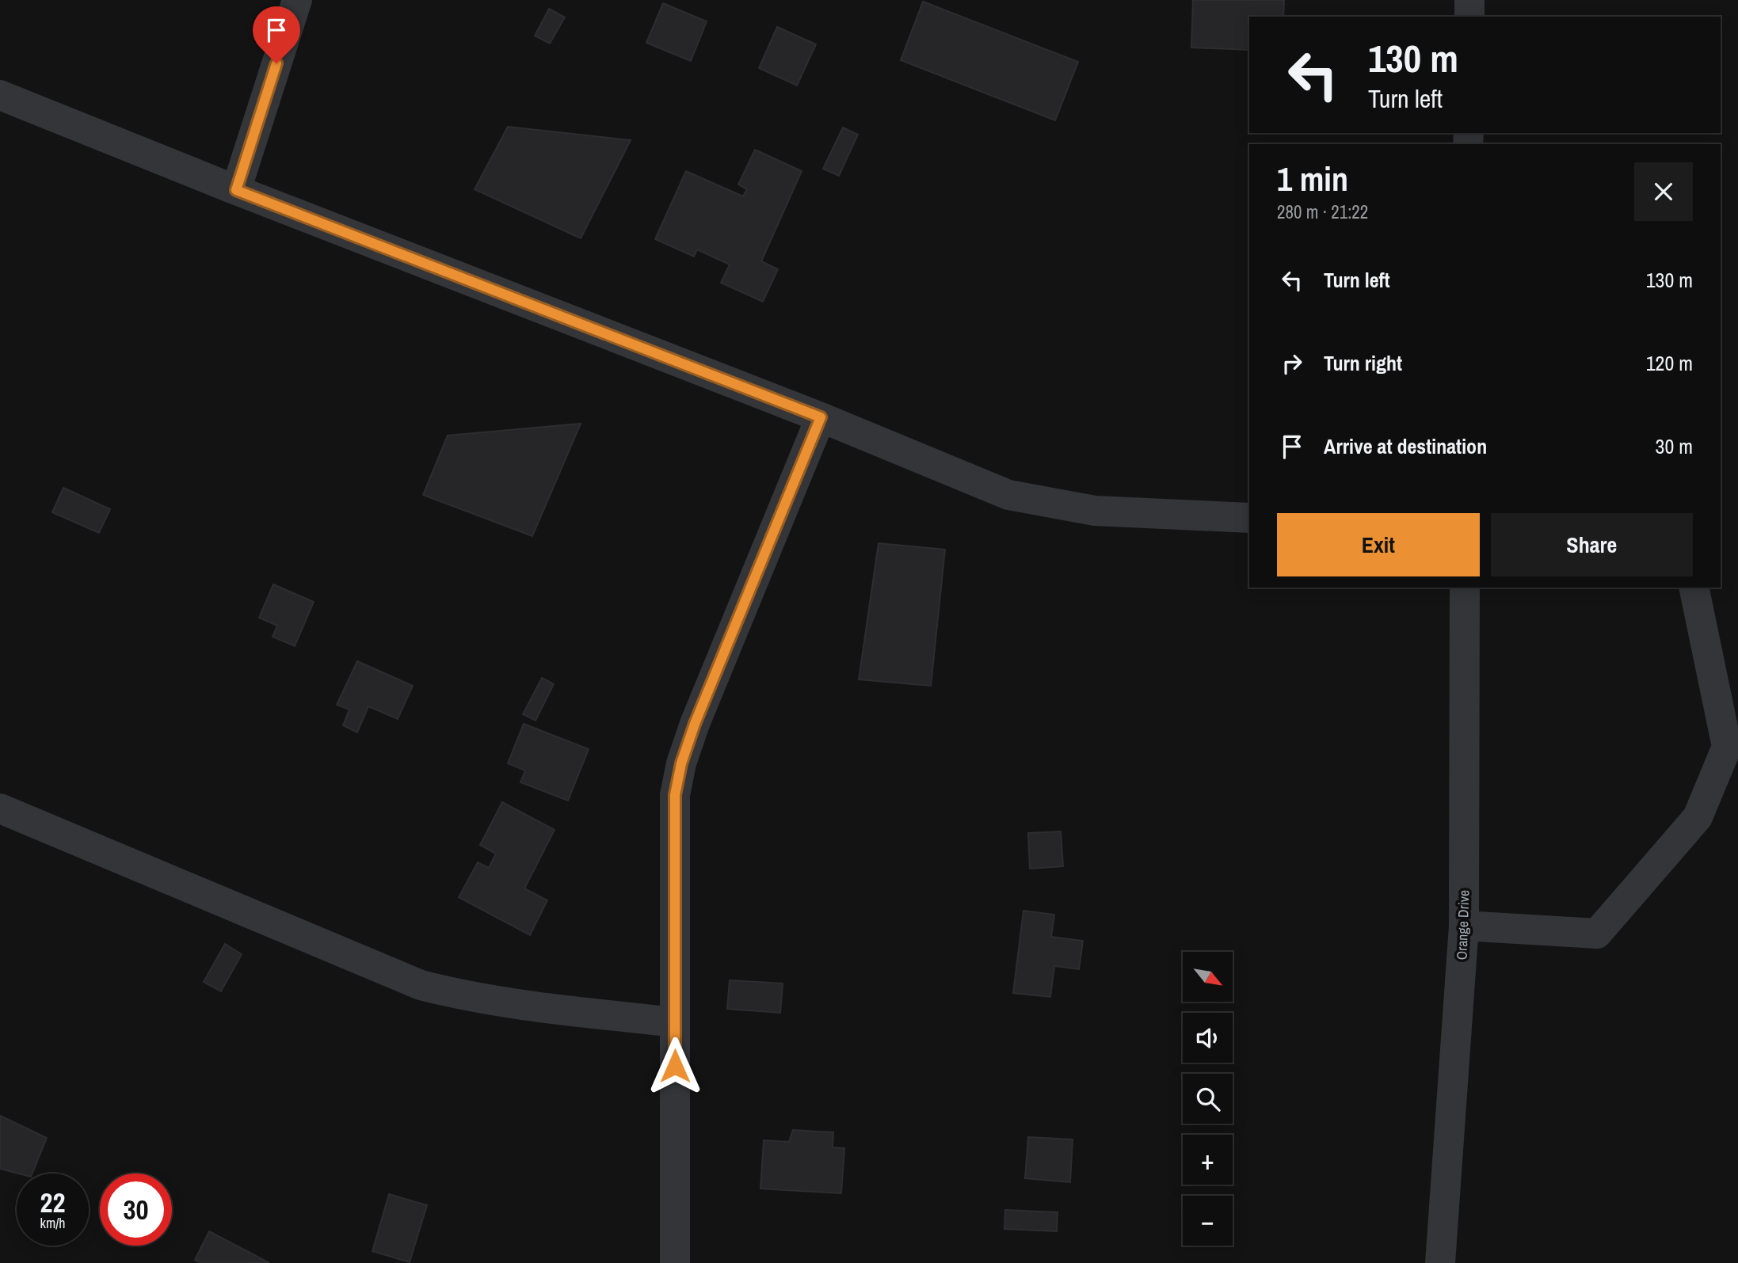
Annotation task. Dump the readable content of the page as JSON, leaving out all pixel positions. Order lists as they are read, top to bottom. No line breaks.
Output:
{"streets":{"street":["Orange Drive"]},"north":"bottom right","page":{"turn":["130 m","Turn left"],"heading":["1 min","280 m · 21:22"],"list":[{"name":"Turn left","value":"130 m"},{"name":"Turn right","value":"120 m"},{"name":"Arrive at destination","value":"30 m"}],"buttons":["Exit","Share"],"map_buttons":["+","−"],"speed":"22 km/h","limit":"30"}}
